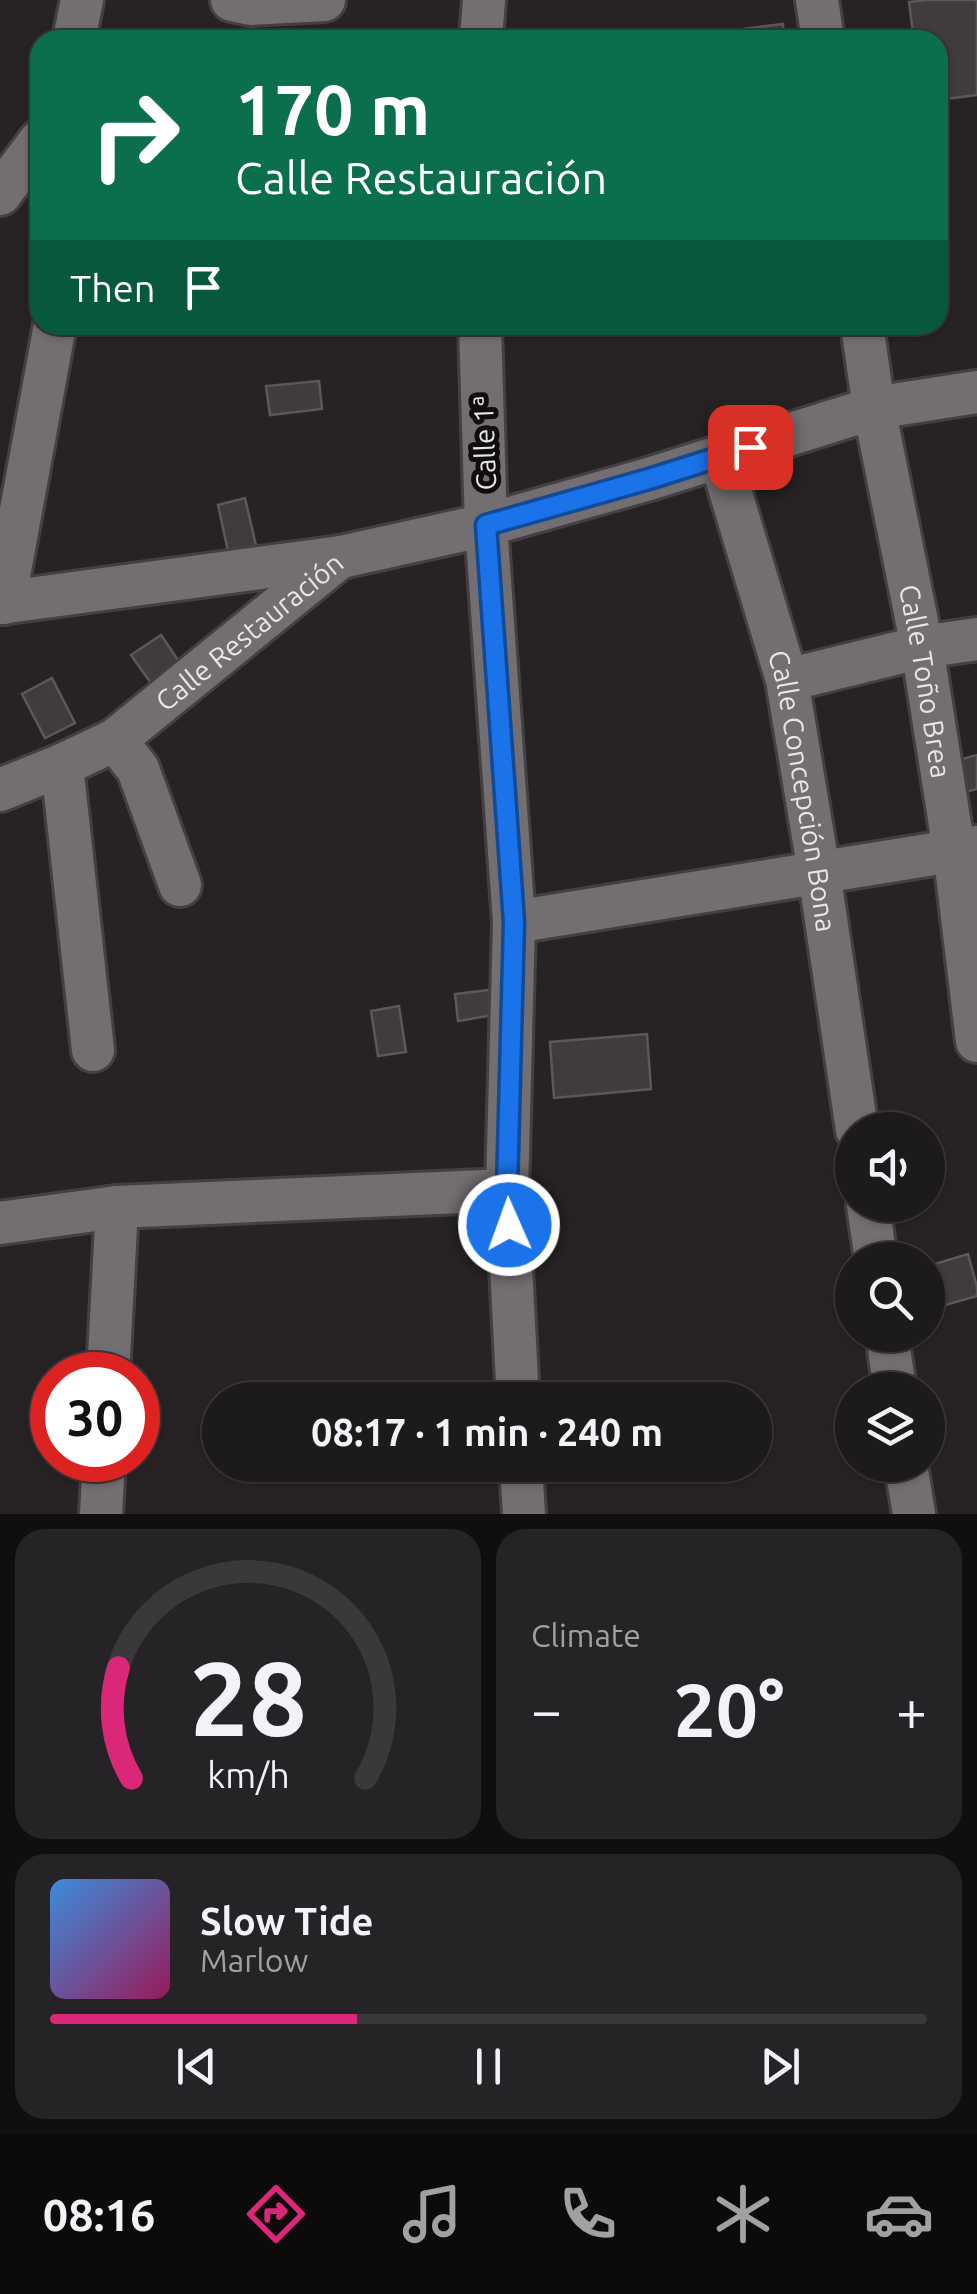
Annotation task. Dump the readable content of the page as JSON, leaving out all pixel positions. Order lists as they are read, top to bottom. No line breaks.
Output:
{"streets":{"street":["Calle 1ª","Calle Restauración","Calle Toño Brea","Calle Concepción Bona"]},"crossings":[["Calle 1ª","Calle Restauración"],["Calle Restauración","Calle Toño Brea"],["Calle Restauración","Calle Concepción Bona"]],"page":{"turn":["170 m","Calle Restauración"],"then":"Then","limit":"30","trip":"08:17 · 1 min · 240 m","tile":"Climate","heat":["−","20°","+"],"song":["Slow Tide","Marlow"],"tabs":"08:16","gauge":["28","km/h"]}}
